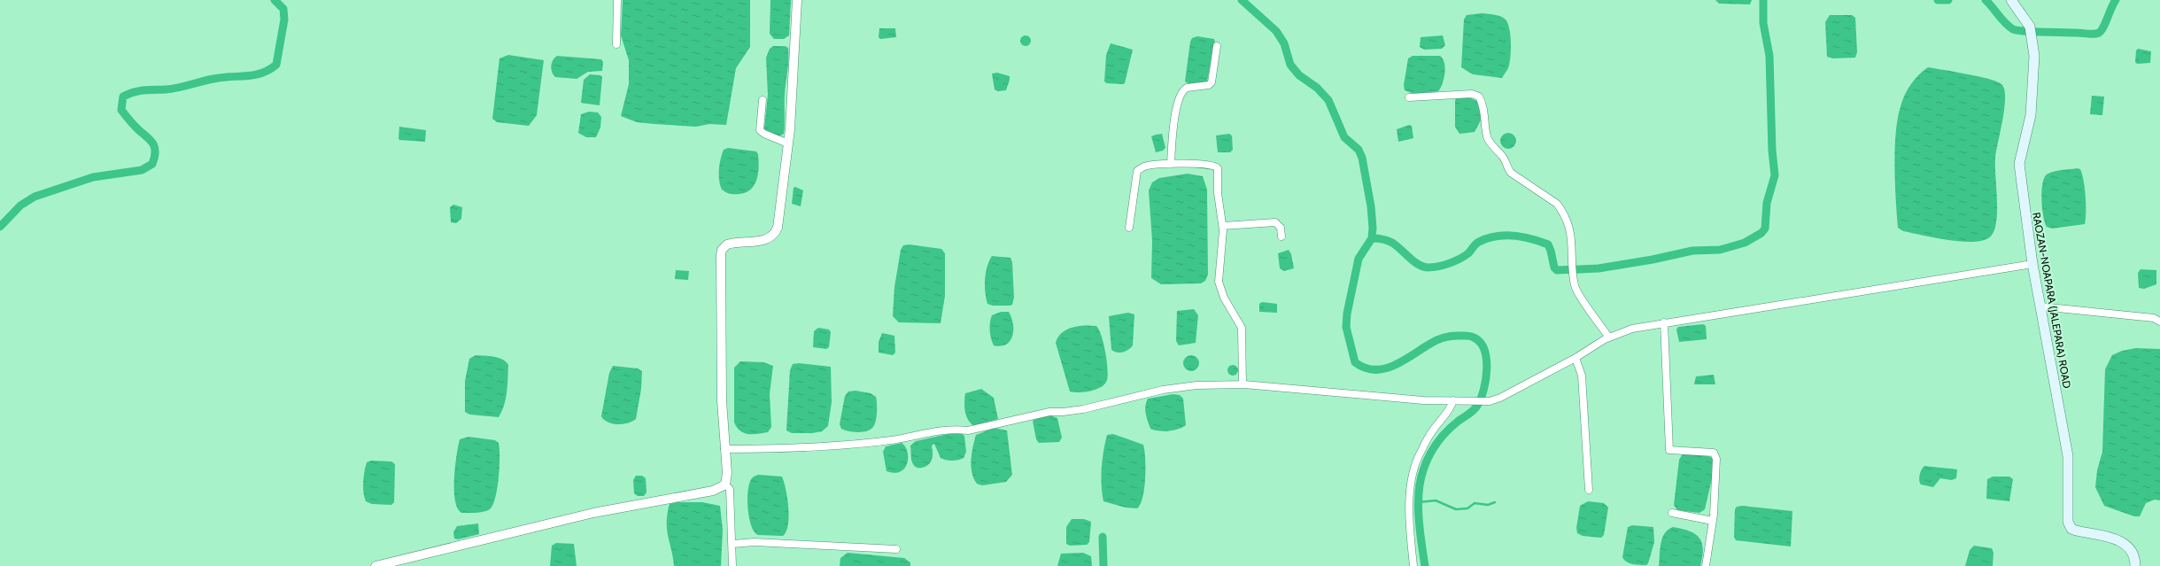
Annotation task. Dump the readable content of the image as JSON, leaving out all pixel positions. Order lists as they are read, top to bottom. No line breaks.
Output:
{"streets":{"main road":["RAOZAN-NOAPARA (JALEPARA) ROAD"]}}
